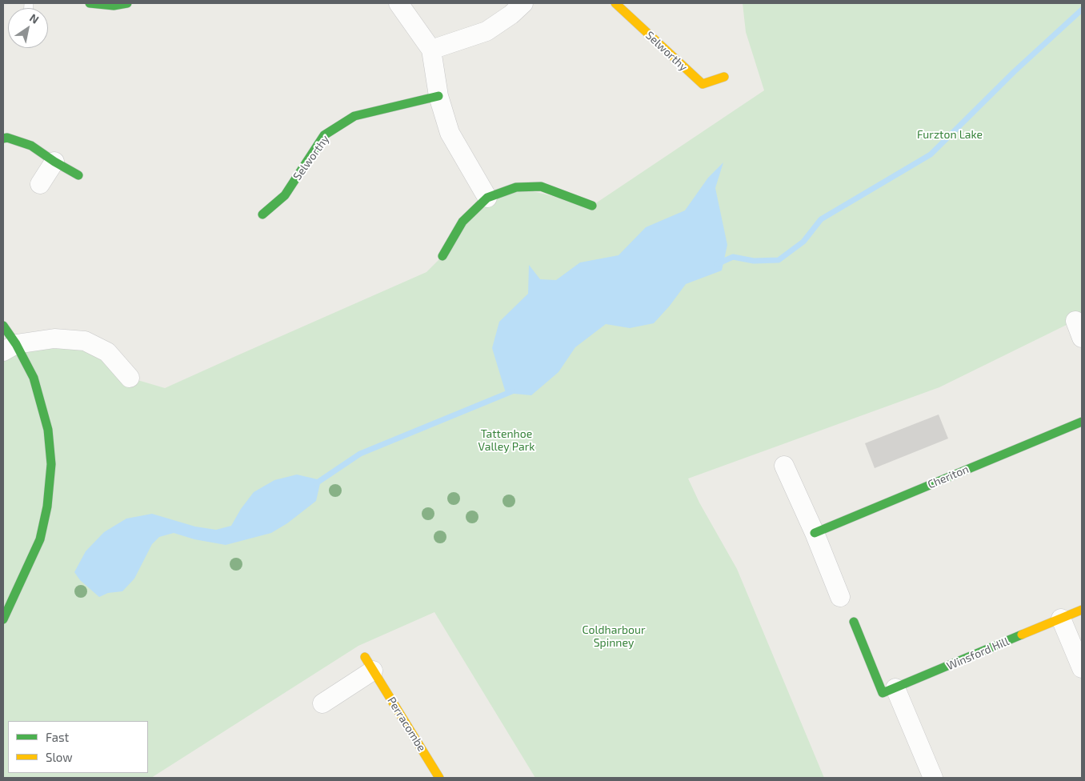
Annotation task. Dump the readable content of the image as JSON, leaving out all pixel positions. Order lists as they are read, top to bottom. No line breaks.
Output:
{"streets":{"street":["Selworthy","Cheriton","Winsford Hill","Perracombe"]},"parks":["Furzton Lake","Tattenhoe Valley Park","Coldharbour Spinney"],"legend":["Fast","Slow"],"north":"top right"}
